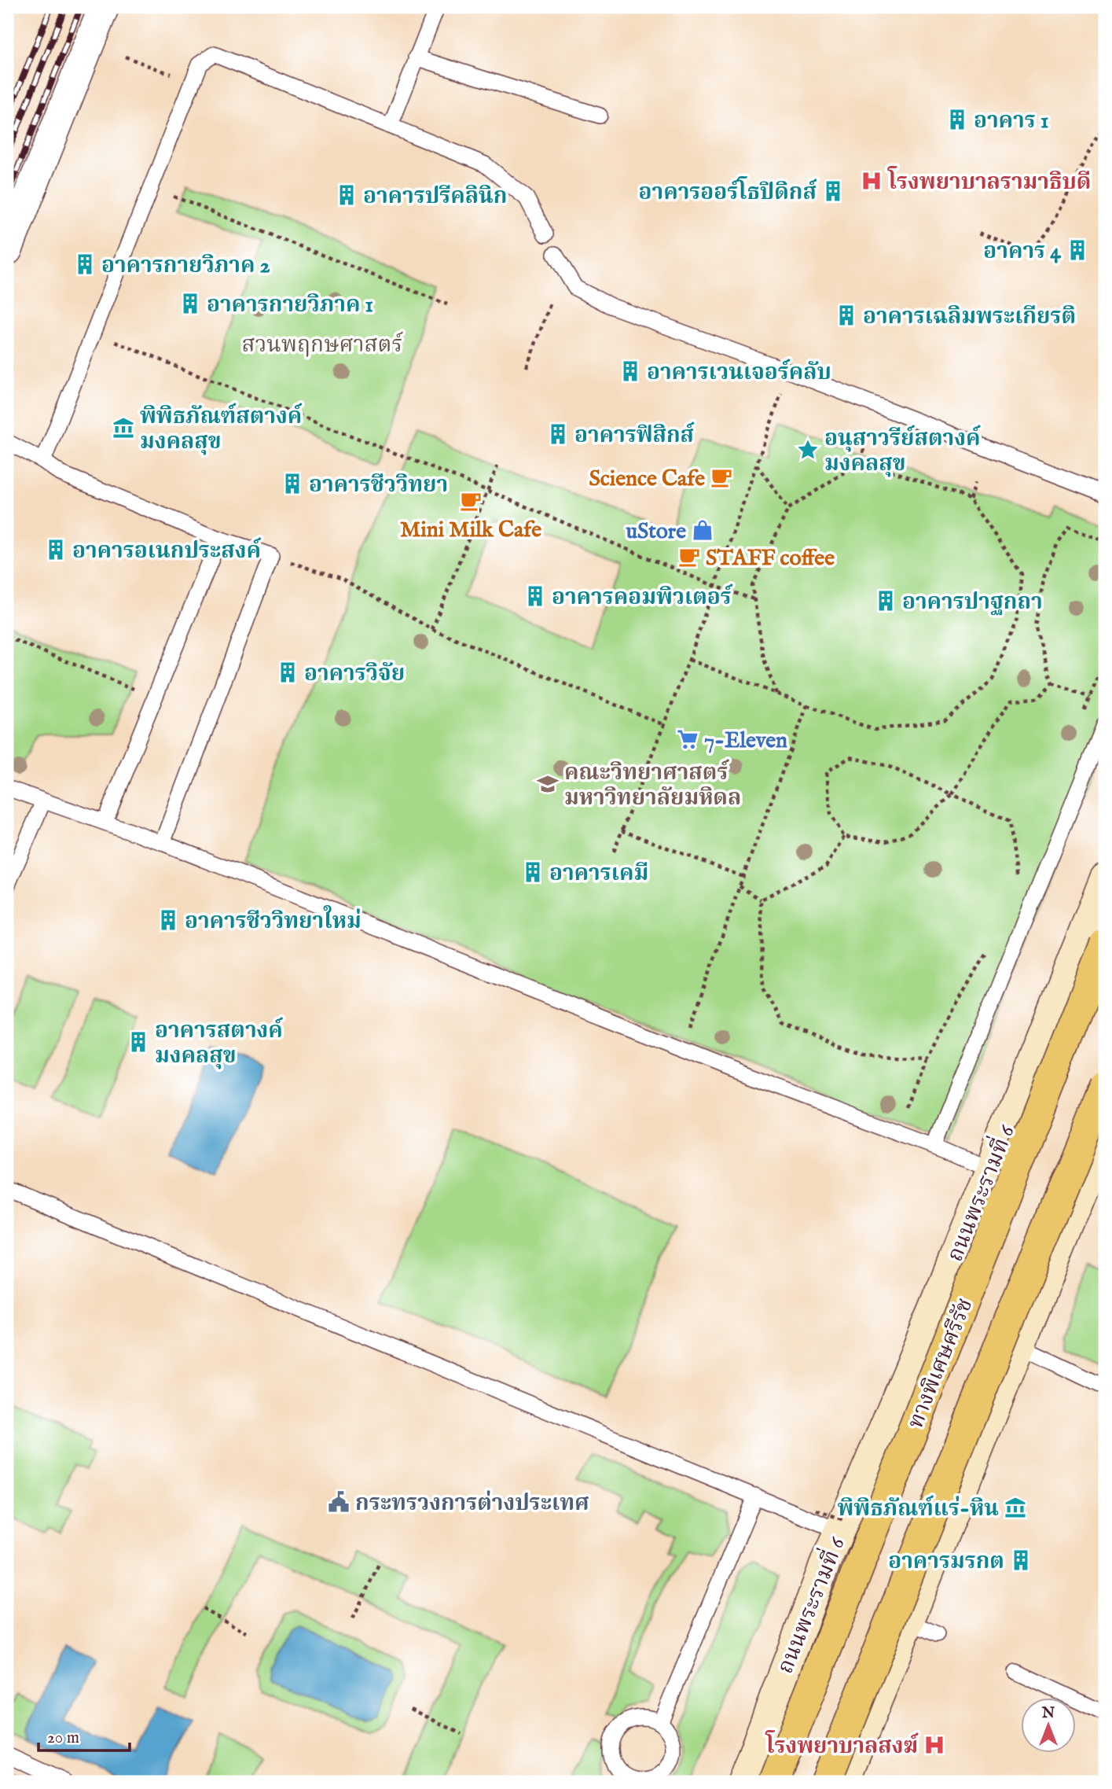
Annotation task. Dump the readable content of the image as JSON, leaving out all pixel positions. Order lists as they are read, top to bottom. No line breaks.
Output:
{"streets":{"highway":["ทางพิเศษศรีรัช"],"main road":["ถนนพระรามที่ 6"]},"parks":["สวนพฤกษศาสตร์"],"places":{"building":["อาคาร 1","อาคารออร์โธปิดิกส์","อาคารปรีคลินิก","อาคาร 4","อาคารกายวิภาค 2","อาคารกายวิภาค 1","อาคารเฉลิมพระเกียรติ","อาคารเวนเจอร์คลับ","อาคารฟิสิกส์","อาคารชีววิทยา","อาคารอเนกประสงค์","อาคารคอมพิวเตอร์","อาคารปาฐกถา","อาคารวิจัย","อาคารเคมี","อาคารชีววิทยาใหม่","อาคารสตางค์ มงคลสุข","อาคารมรกต"],"hospital":["โรงพยาบาลรามาธิบดี","โรงพยาบาลสงฆ์"],"museum":["พิพิธภัณฑ์สตางค์ มงคลสุข","พิพิธภัณฑ์แร่-หิน"],"place":["อนุสาวรีย์สตางค์ มงคลสุข"],"cafe":["Science Cafe","Mini Milk Cafe","STAFF coffee"],"shop":["uStore"],"supermarket":["7-Eleven"],"school or university":["คณะวิทยาศาสตร์ มหาวิทยาลัยมหิดล"],"public building":["กระทรวงการต่างประเทศ"]},"scale_bar":"20 m","north":"top"}
